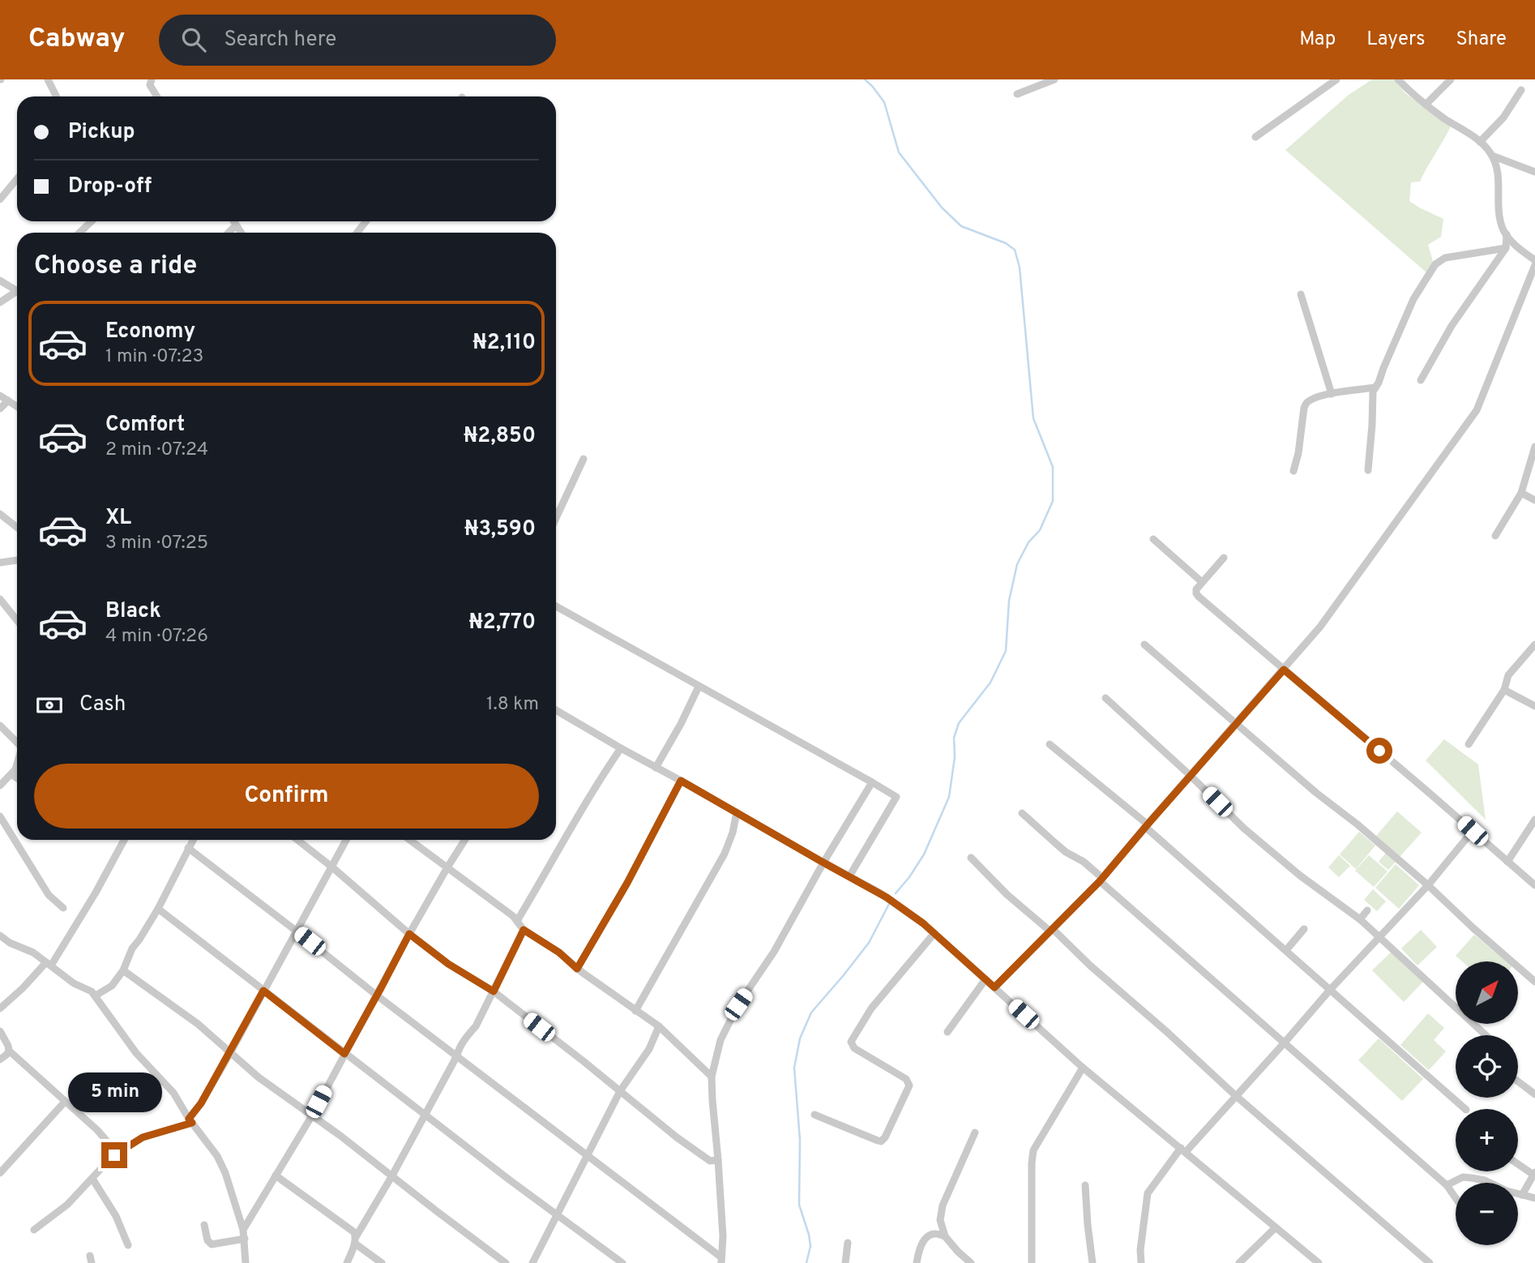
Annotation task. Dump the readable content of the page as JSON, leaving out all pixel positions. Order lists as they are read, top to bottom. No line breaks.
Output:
{"north":"top right","page":{"header":"Cabway","search":"Search here","nav":["Map","Layers","Share"],"banner":["Pickup","Drop-off"],"heading":"Choose a ride","list":[{"name":"Economy","note":"1 min · 07:23","value":"₦2,110"},{"name":"Comfort","note":"2 min · 07:24","value":"₦2,850"},{"name":"XL","note":"3 min · 07:25","value":"₦3,590"},{"name":"Black","note":"4 min · 07:26","value":"₦2,770"}],"pay":["Cash","1.8 km"],"buttons":"Confirm","map_buttons":["+","−"],"bubble":"5 min"}}
